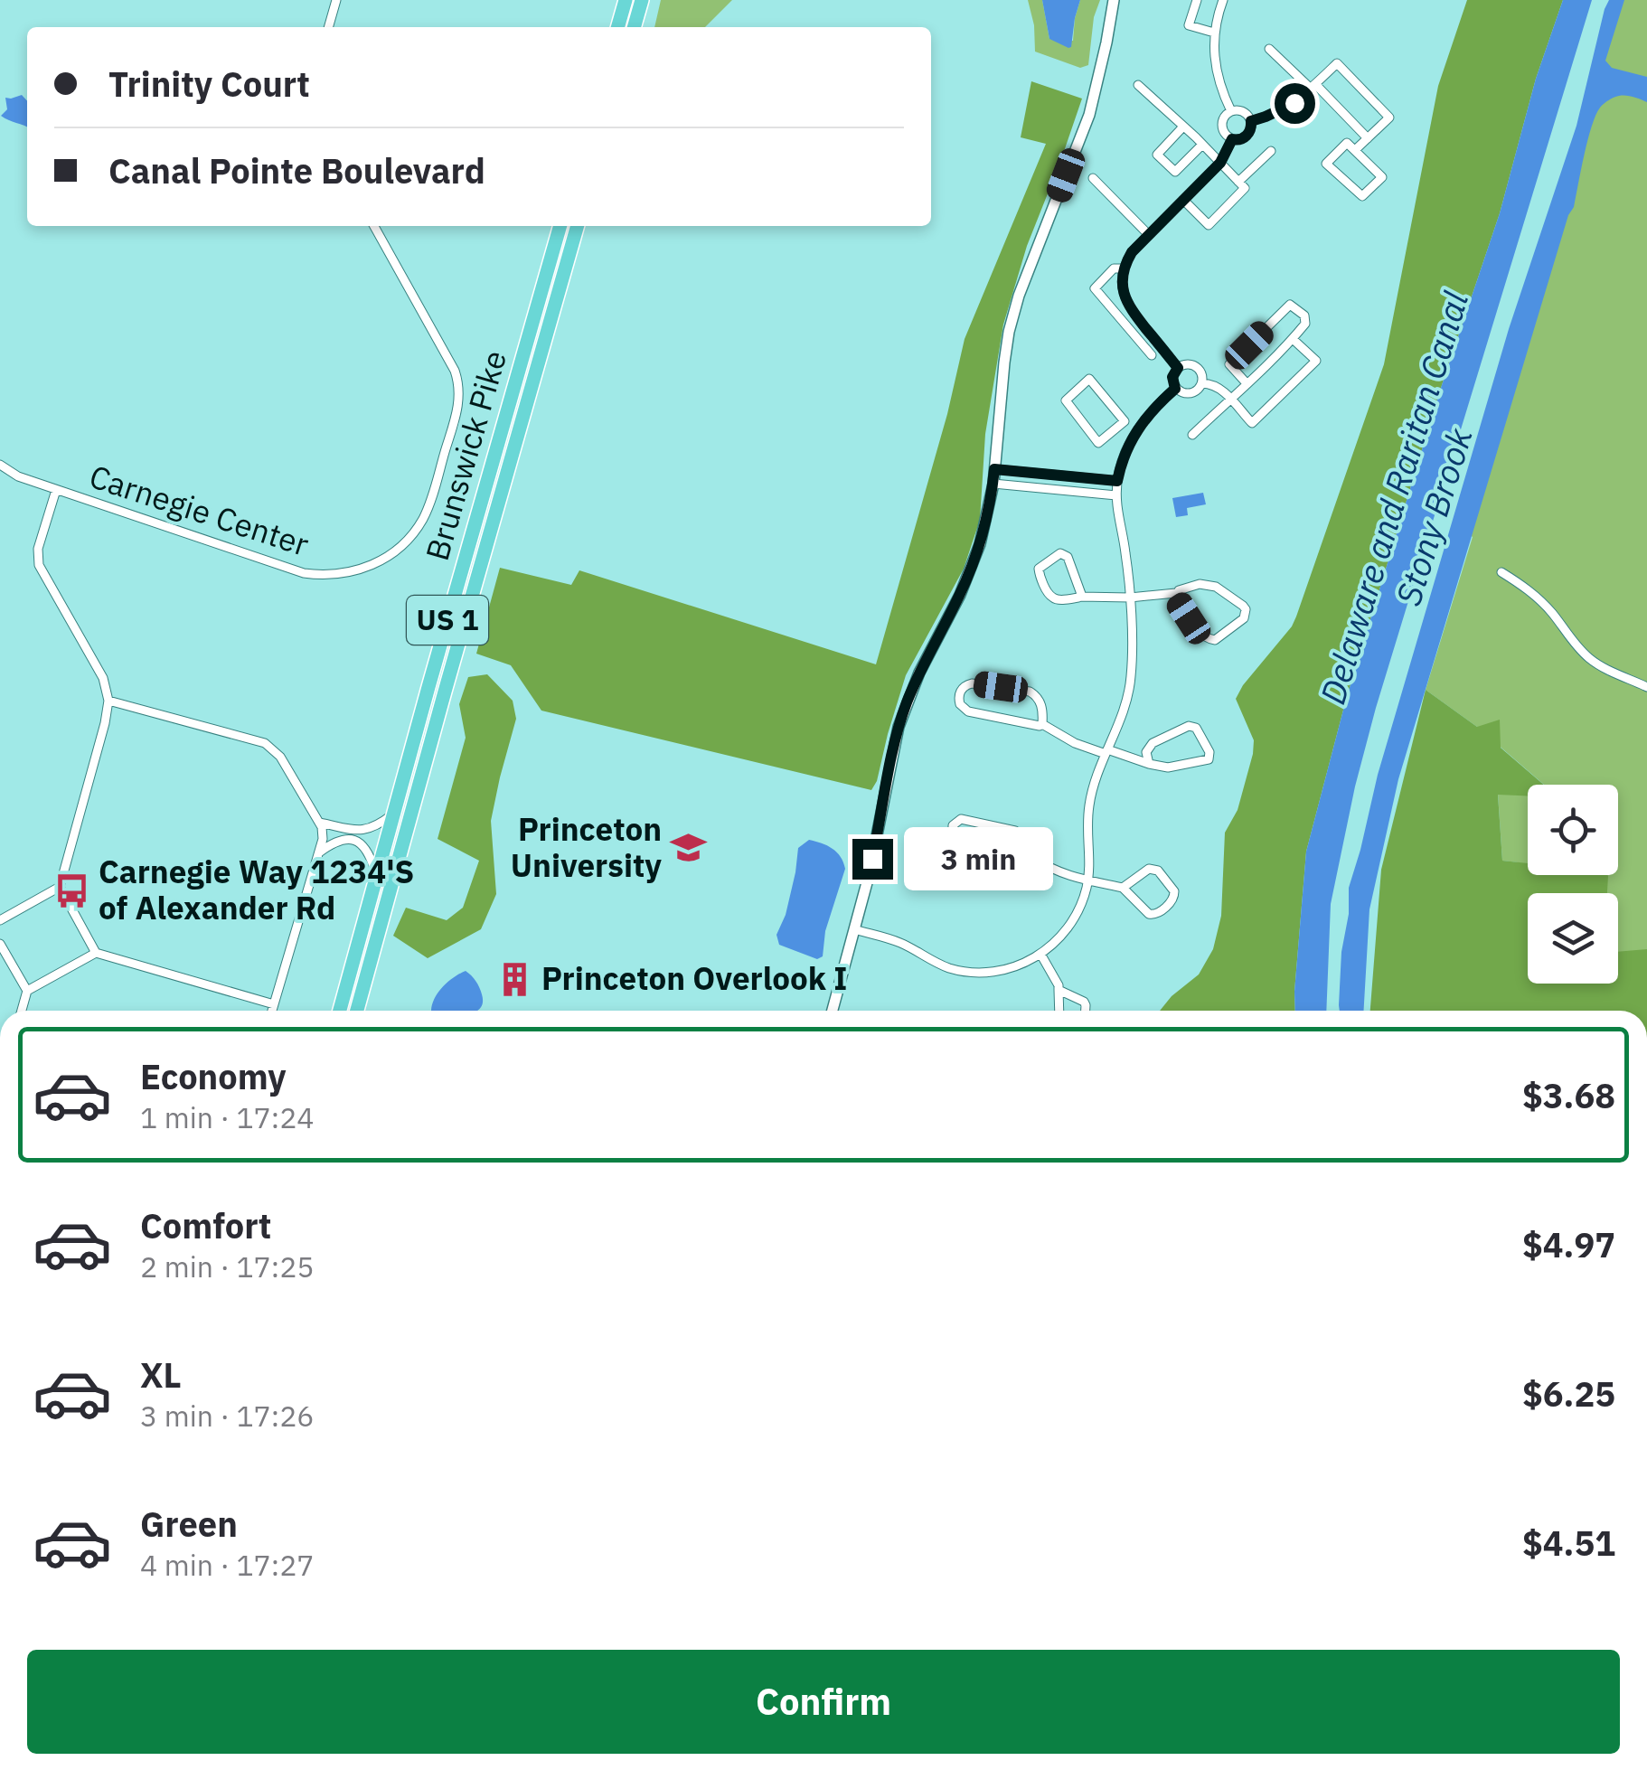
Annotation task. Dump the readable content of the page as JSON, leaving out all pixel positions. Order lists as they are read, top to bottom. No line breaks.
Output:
{"streets":{"highway":["Brunswick Pike","US 1"],"street":["Carnegie Center"]},"water":["Delaware and Raritan Canal","Stony Brook"],"places":{"school or university":["Princeton University"],"bus stop":["Carnegie Way 1234'S of Alexander Rd"],"building":["Princeton Overlook I"]},"page":{"banner":["Trinity Court","Canal Pointe Boulevard"],"bubble":"3 min","list":[{"name":"Economy","note":"1 min · 17:24","value":"$3.68"},{"name":"Comfort","note":"2 min · 17:25","value":"$4.97"},{"name":"XL","note":"3 min · 17:26","value":"$6.25"},{"name":"Green","note":"4 min · 17:27","value":"$4.51"}],"buttons":"Confirm"}}
